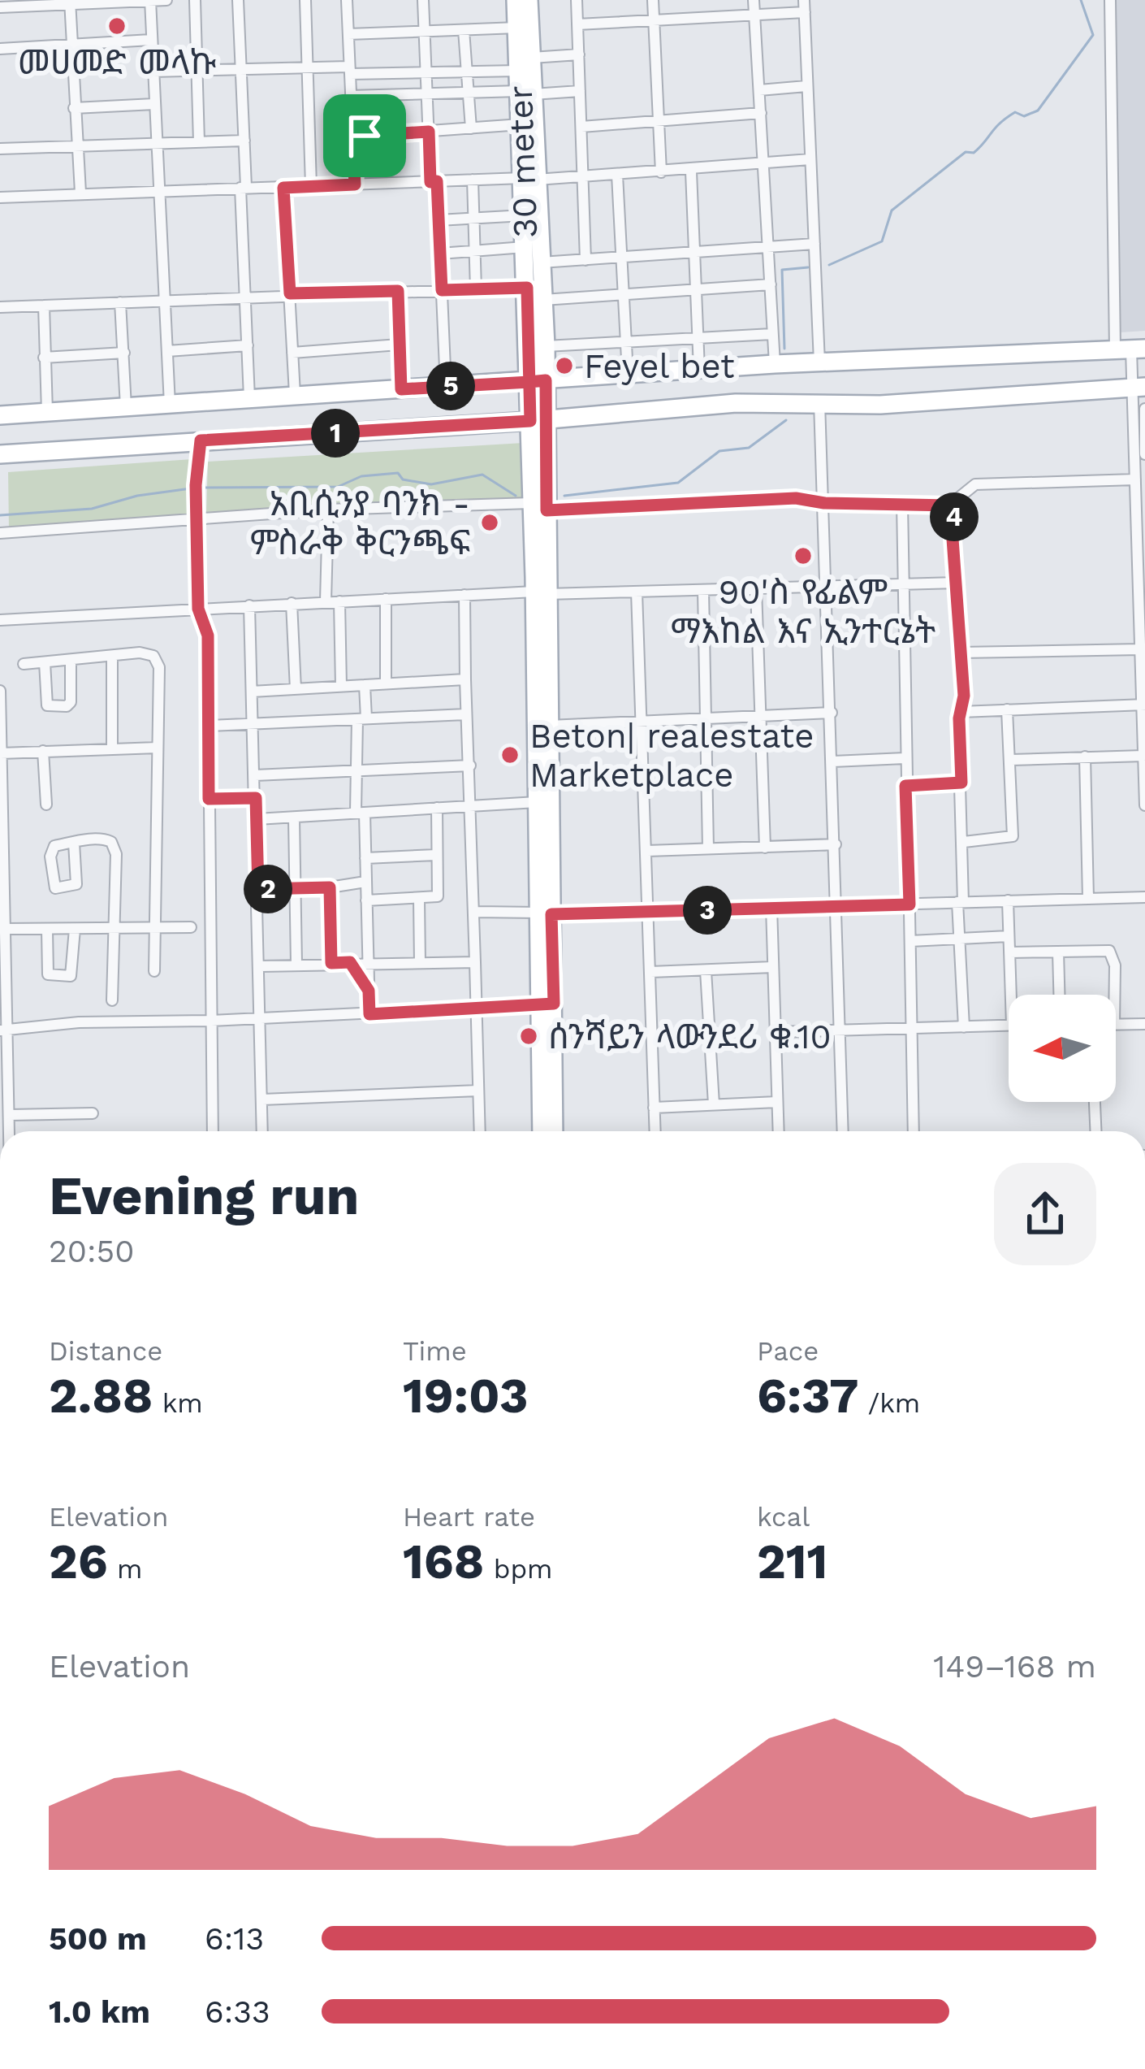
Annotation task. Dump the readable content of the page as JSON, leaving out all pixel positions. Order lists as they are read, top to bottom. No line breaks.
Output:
{"streets":{"main road":["30 meter"]},"places":["መሀመድ መላኩ","Feyel bet","አቢሲንያ ባንክ - ምስራቅ ቅርንጫፍ","90'ስ የፊልም ማእከል እና ኢንተርኔት","Beton| realestate Marketplace","ሰንሻይን ላውንደሪ ቁ.10"],"north":"left","page":{"pins":["5","1","4","2","3"],"heading":["Evening run","20:50"],"stats":[["Distance","2.88 km"],["Time","19:03"],["Pace","6:37 /km"],["Elevation","26 m"],["Heart rate","168 bpm"],["kcal","211"]],"chart":["Elevation","149–168 m"],"list":[{"name":"500 m","note":"6:13"},{"name":"1.0 km","note":"6:33"}]}}
